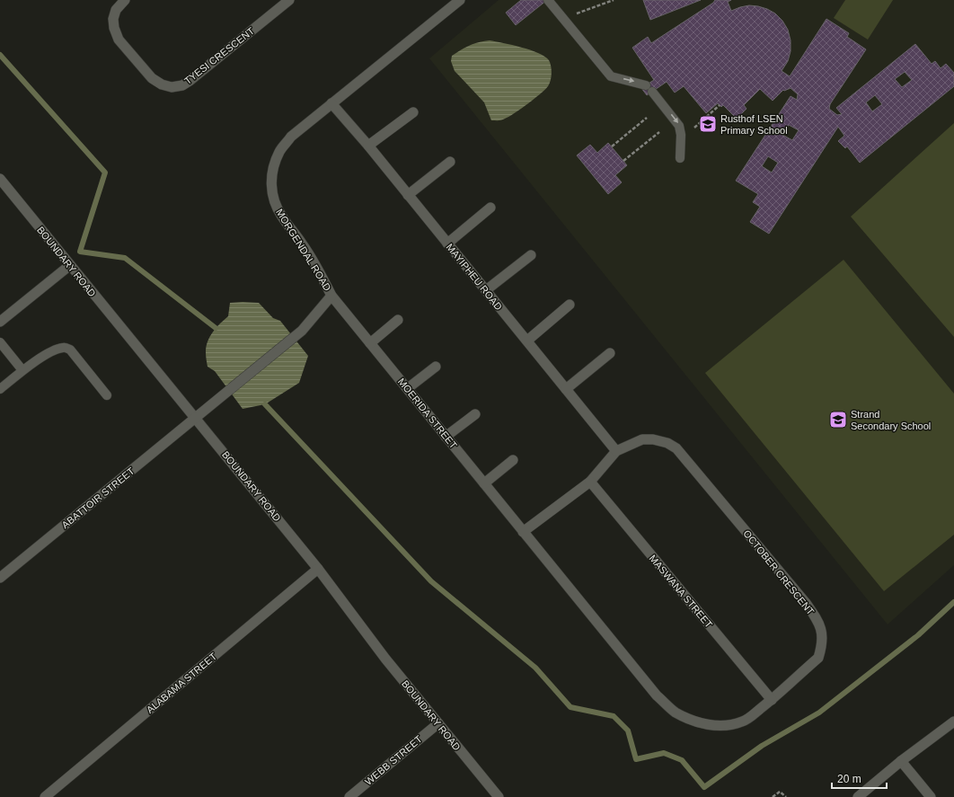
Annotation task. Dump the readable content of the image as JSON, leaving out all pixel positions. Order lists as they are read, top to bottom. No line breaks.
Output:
{"streets":{"street":["TYESI CRESCENT","MORGENDAL ROAD","BOUNDARY ROAD","MAYIPHEU ROAD","MOERIDA STREET","ABATTOIR STREET","OCTOBER CRESCENT","MASWANA STREET","ALABAMA STREET","WEBB STREET"]},"crossings":[["MORGENDAL ROAD","BOUNDARY ROAD"],["MORGENDAL ROAD","MAYIPHEU ROAD"],["MORGENDAL ROAD","MOERIDA STREET"],["MORGENDAL ROAD","ABATTOIR STREET"],["BOUNDARY ROAD","ABATTOIR STREET"],["BOUNDARY ROAD","ALABAMA STREET"],["BOUNDARY ROAD","WEBB STREET"],["MAYIPHEU ROAD","OCTOBER CRESCENT"],["MOERIDA STREET","OCTOBER CRESCENT"],["OCTOBER CRESCENT","MASWANA STREET"]],"places":{"school or university":["Rusthof LSEN Primary School","Strand Secondary School"]},"scale_bar":"20 m"}
